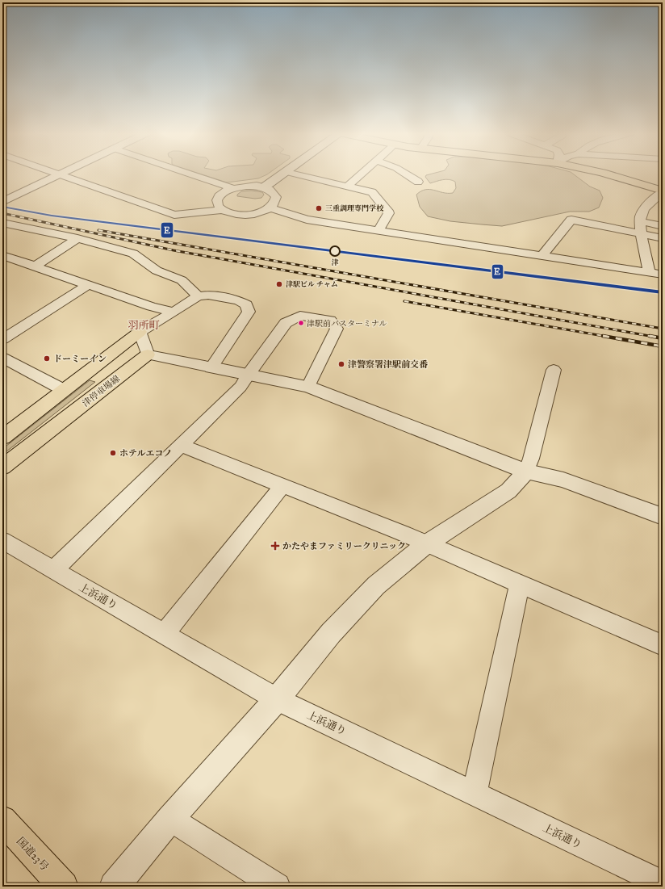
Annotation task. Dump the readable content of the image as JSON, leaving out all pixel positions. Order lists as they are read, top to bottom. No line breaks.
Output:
{"streets":{"main road":["津停車場線","国道23号"],"street":["上浜通り"]},"districts":["羽所町"],"places":{"other":["三重調理専門学校","津","津駅ビル チャム","津駅前バスターミナル","ドーミーイン","津警察署津駅前交番","ホテルエコノ"],"health":["かたやまファミリークリニック"]},"lines":["transit line E"]}
